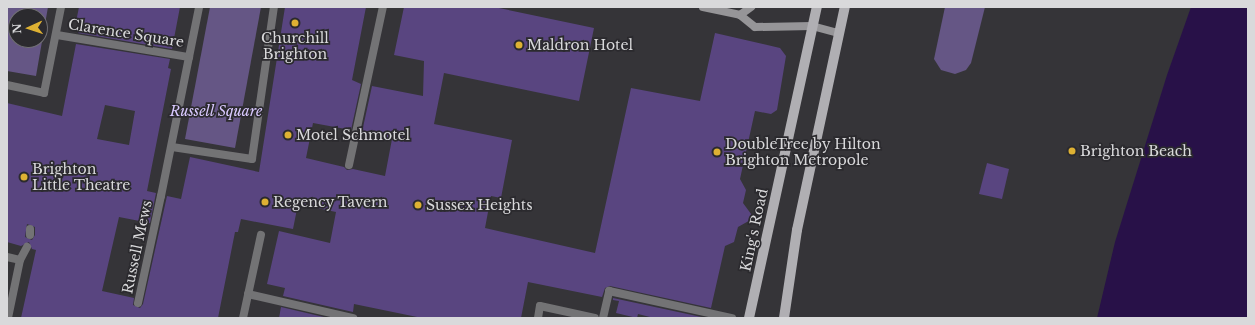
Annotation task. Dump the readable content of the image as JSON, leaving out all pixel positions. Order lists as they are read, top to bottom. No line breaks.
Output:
{"streets":{"main road":["King's Road"],"street":["Clarence Square","Russell Mews"]},"parks":["Russell Square"],"places":["Churchill Brighton","Maldron Hotel","Motel Schmotel","Brighton Beach","DoubleTree by Hilton Brighton Metropole","Brighton Little Theatre","Regency Tavern","Sussex Heights"],"north":"left"}
